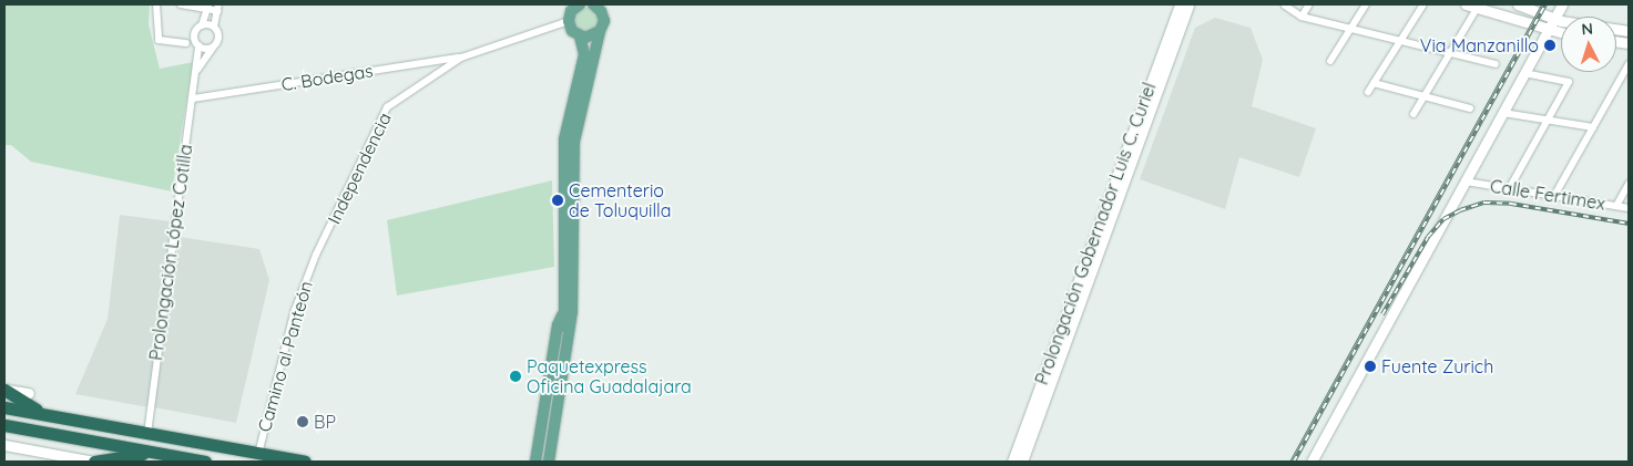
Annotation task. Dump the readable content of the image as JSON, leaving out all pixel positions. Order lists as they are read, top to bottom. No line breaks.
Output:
{"streets":{"street":["C. Bodegas","Independencia","Calle Fertimex","Prolongación Gobernador Luis C. Curiel","Prolongación López Cotilla","Camino al Panteón"]},"crossings":[["C. Bodegas","Independencia"],["C. Bodegas","Prolongación López Cotilla"],["Independencia","Camino al Panteón"]],"places":["Via Manzanillo","Cementerio de Toluquilla","Fuente Zurich","Paquetexpress Oficina Guadalajara","BP"],"north":"top"}
